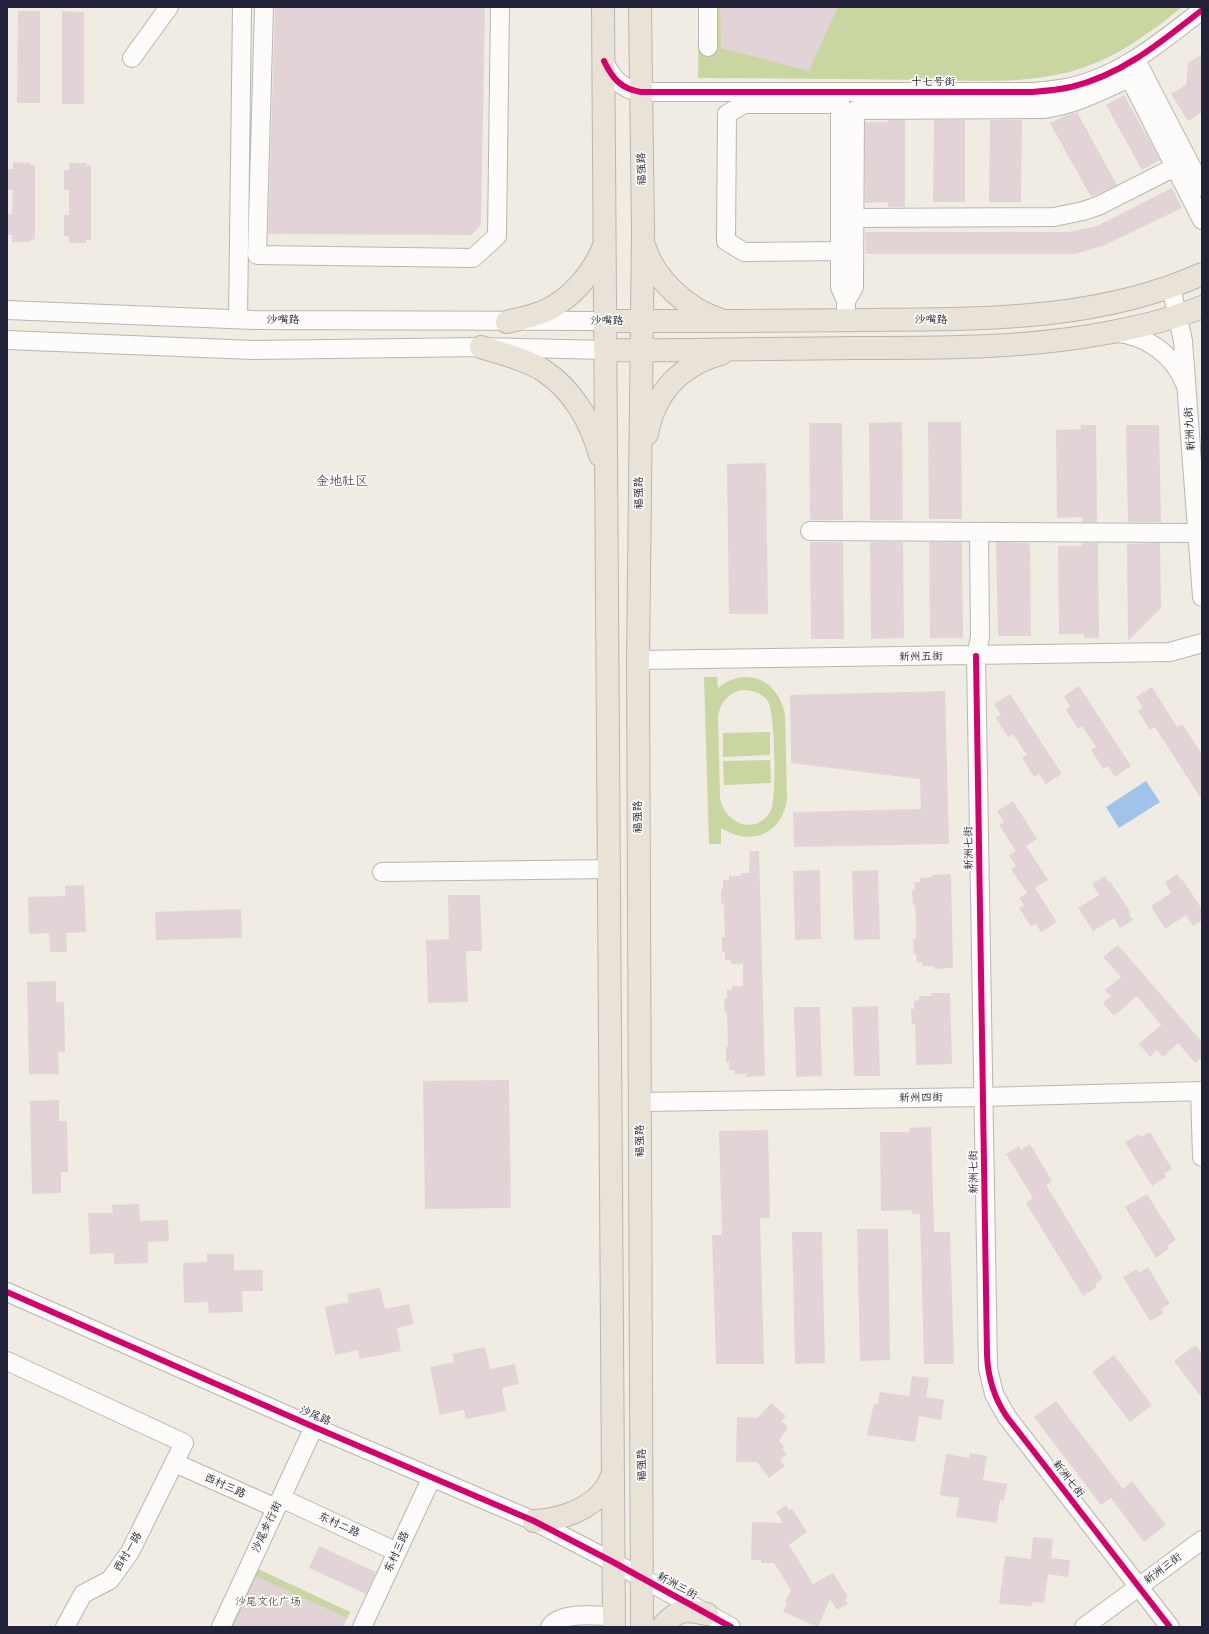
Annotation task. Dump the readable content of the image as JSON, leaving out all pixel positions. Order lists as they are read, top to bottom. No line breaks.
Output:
{"streets":{"main road":["福强路","沙嘴路"],"street":["十七号街","新洲九街","新州五街","新洲七街","新州四街","沙尾路","西村三路","东村二路","沙尾步行街","西村一路","东村三路","新洲三街"]},"crossings":[["十七号街","福强路"],["福强路","沙嘴路"],["福强路","新州五街"],["福强路","新州四街"],["福强路","新洲三街"],["沙嘴路","新洲九街"],["新州五街","新洲七街"],["新洲七街","新州四街"],["新洲七街","新洲三街"],["沙尾路","沙尾步行街"],["沙尾路","东村三路"],["沙尾路","新洲三街"],["西村三路","东村二路"],["西村三路","沙尾步行街"],["西村三路","西村一路"],["东村二路","沙尾步行街"],["东村二路","东村三路"]],"districts":["金地社区"],"parks":["沙尾文化广场"]}
